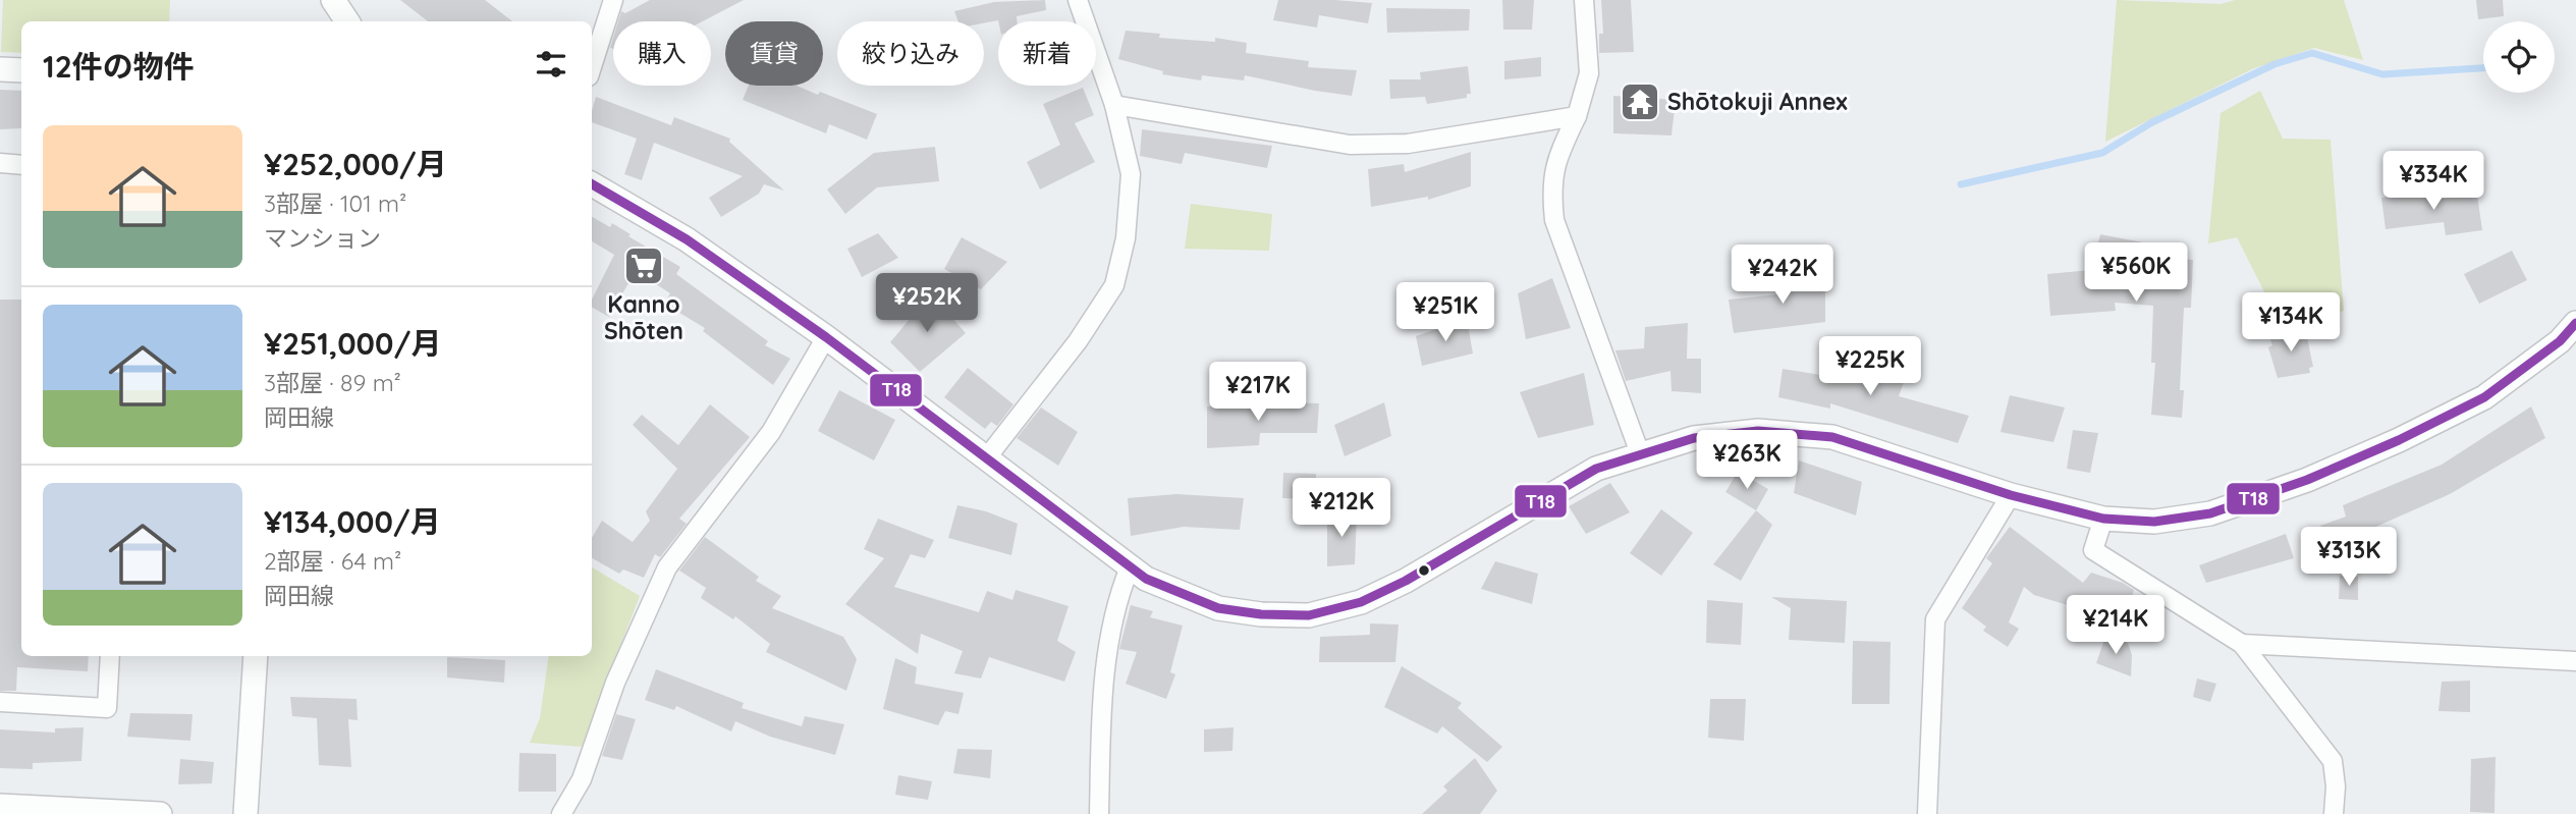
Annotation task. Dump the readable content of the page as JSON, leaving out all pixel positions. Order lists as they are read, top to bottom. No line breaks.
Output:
{"places":{"temple":["Shōtokuji Annex"],"supermarket":["Kanno Shōten"]},"lines":["transit line T18"],"page":{"chip":["購入","賃貸","絞り込み","新着"],"heading":"12件の物件","list":[{"name":"¥252,000/月","note":"3部屋 · 101 m² · マンション"},{"name":"¥251,000/月","note":"3部屋 · 89 m² · 岡田線"},{"name":"¥134,000/月","note":"2部屋 · 64 m² · 岡田線"}],"price":["¥334K","¥560K","¥242K","¥252K","¥251K","¥134K","¥225K","¥217K","¥263K","¥212K","¥313K","¥214K"]}}
